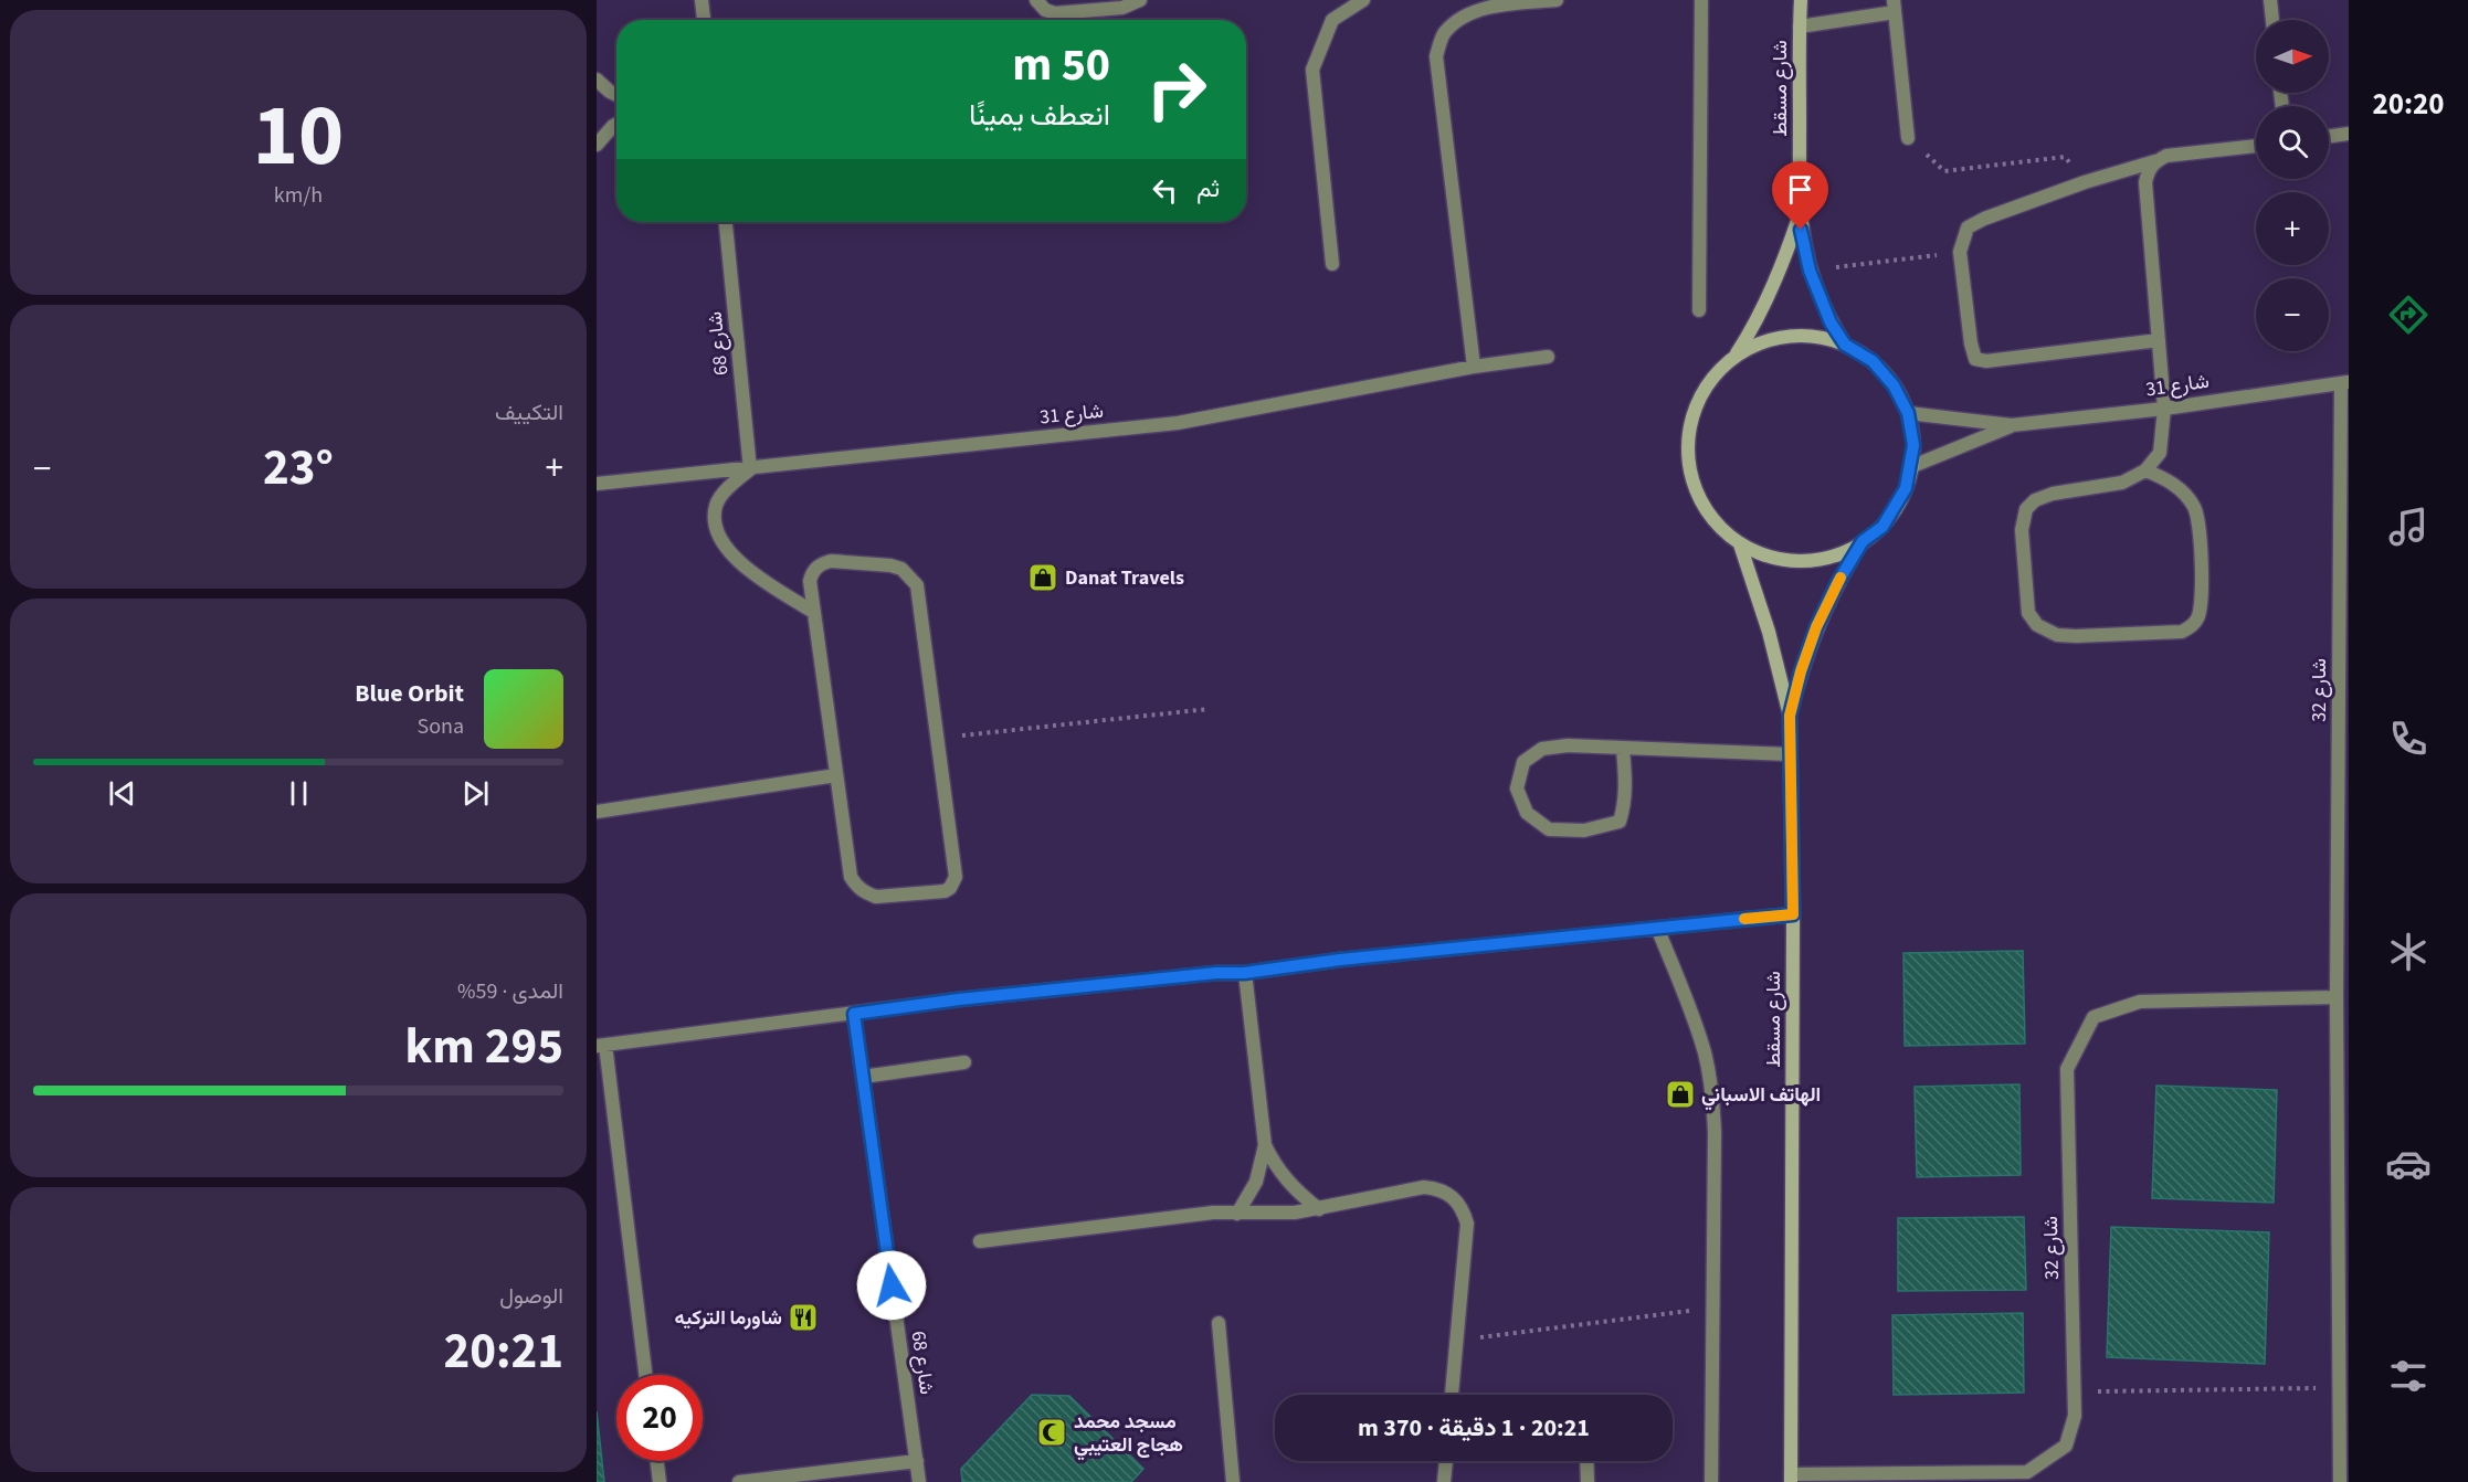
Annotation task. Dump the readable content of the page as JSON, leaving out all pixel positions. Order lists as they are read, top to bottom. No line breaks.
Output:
{"streets":{"street":["شارع مسقط","شارع 68","شارع 31","شارع 32"]},"crossings":[["شارع مسقط","شارع 31"],["شارع مسقط","شارع 32"],["شارع 68","شارع 31"],["شارع 31","شارع 32"]],"places":{"shop":["Danat Travels","الهاتف الاسباني"],"restaurant":["شاورما التركيه"],"mosque":["مسجد محمد هجاج العتيبي"]},"north":"right","page":{"tabs":"20:20","tile":[["10","km/h"],"التكييف",["المدى · 59%","295 km"],["الوصول","20:21"]],"map_buttons":["+","−"],"turn":["50 m","انعطف يمينًا"],"then":"ثم","heat":["−","23°","+"],"song":["Blue Orbit","Sona"],"limit":"20","trip":"20:21 · 1 دقيقة · 370 m"}}
